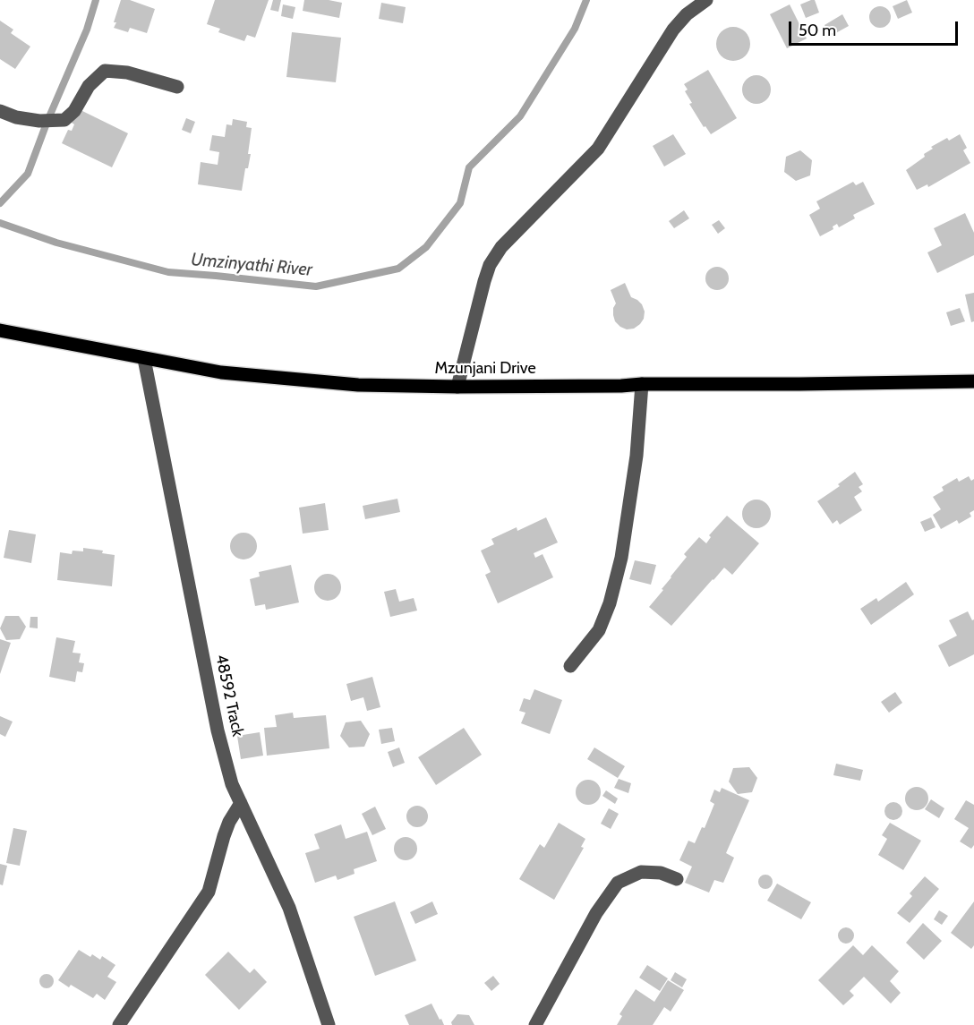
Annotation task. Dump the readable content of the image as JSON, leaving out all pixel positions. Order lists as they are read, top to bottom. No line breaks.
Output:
{"streets":{"main road":["Mzunjani Drive"],"street":["48592 Track"]},"crossings":[["Mzunjani Drive","48592 Track"]],"water":["Umzinyathi River"],"scale_bar":"50 m"}
